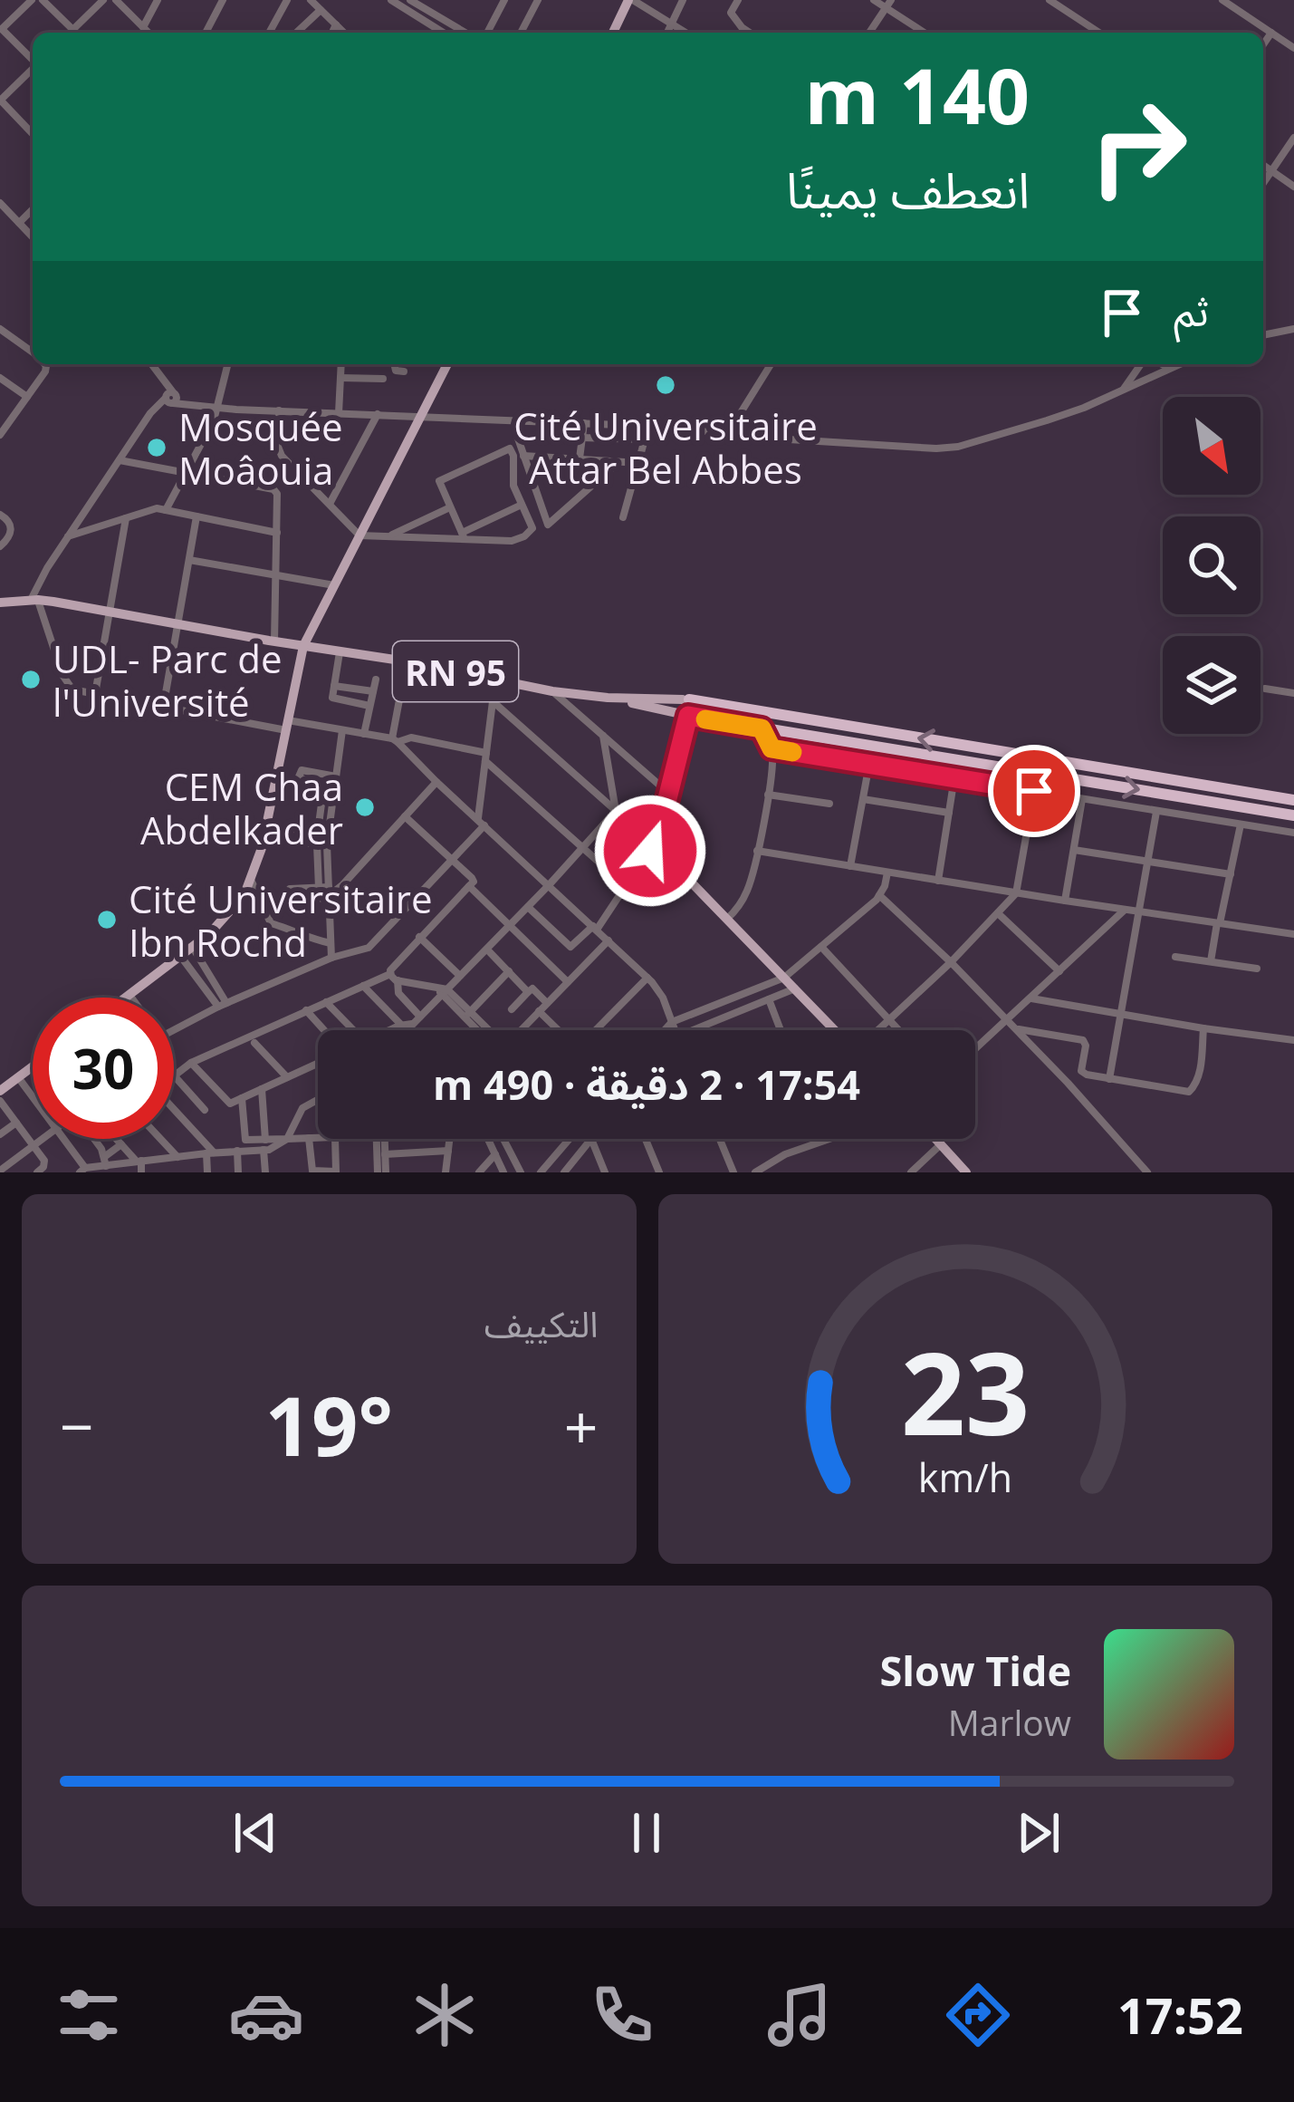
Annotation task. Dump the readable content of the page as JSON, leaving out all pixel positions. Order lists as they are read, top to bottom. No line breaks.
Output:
{"streets":{"highway":["RN 95"]},"places":["Cité Universitaire Attar Bel Abbes","Mosquée Moâouia","UDL- Parc de l'Université","CEM Chaa Abdelkader","Cité Universitaire Ibn Rochd"],"north":"bottom right","page":{"turn":["140 m","انعطف يمينًا"],"then":"ثم","limit":"30","trip":"17:54 · 2 دقيقة · 490 m","tile":"التكييف","heat":["−","19°","+"],"song":["Slow Tide","Marlow"],"tabs":"17:52","gauge":["23","km/h"]}}
